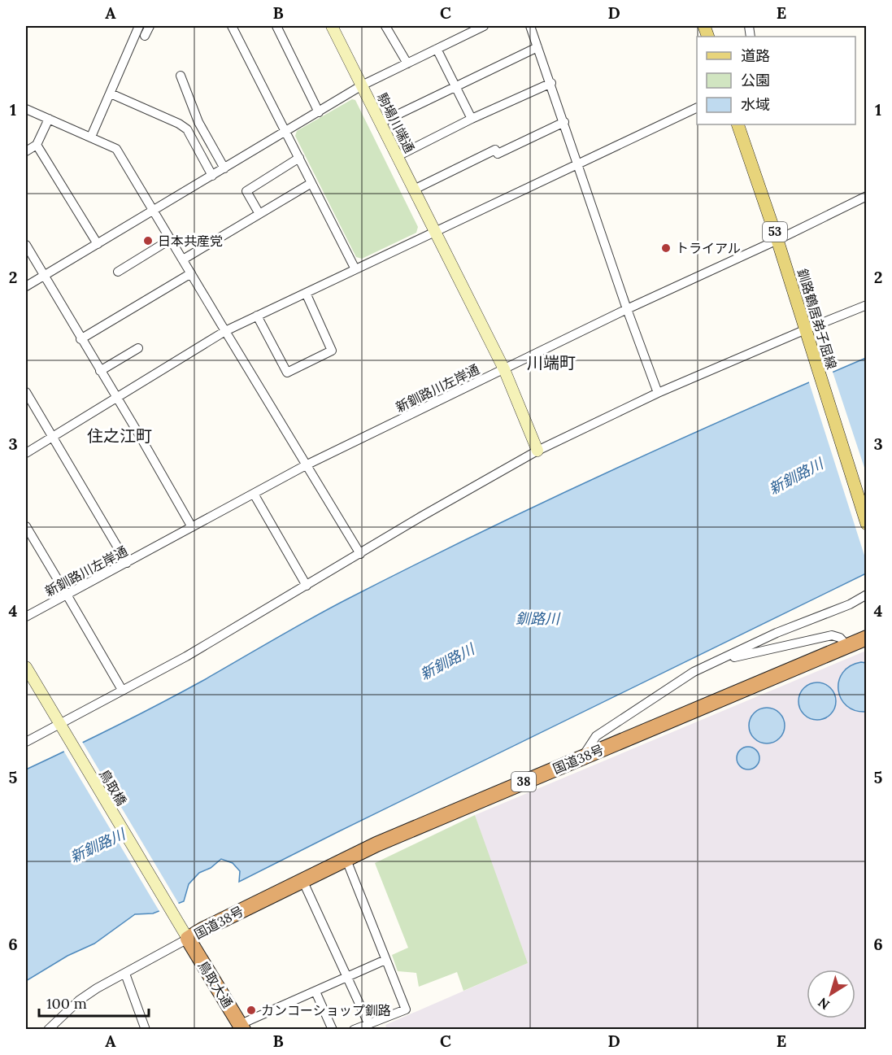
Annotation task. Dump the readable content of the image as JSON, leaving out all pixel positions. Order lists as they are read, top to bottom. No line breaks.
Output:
{"streets":{"highway":["国道38号","38","鳥取大通"],"main road":["53","釧路鶴居弟子屈線"],"street":["駒場川端通","新釧路川左岸通","鳥取橋"]},"crossings":[["駒場川端通","新釧路川左岸通"],["釧路鶴居弟子屈線","新釧路川左岸通"],["国道38号","鳥取橋"],["国道38号","鳥取大通"],["鳥取橋","鳥取大通"]],"districts":["川端町","住之江町"],"water":["新釧路川","釧路川"],"places":["日本共産党","トライアル","カンコーショップ釧路"],"legend":["道路","公園","水域"],"scale_bar":"100 m","north":"bottom left","grid":{"columns":["A","B","C","D","E"],"rows":["1","2","3","4","5","6"]}}
